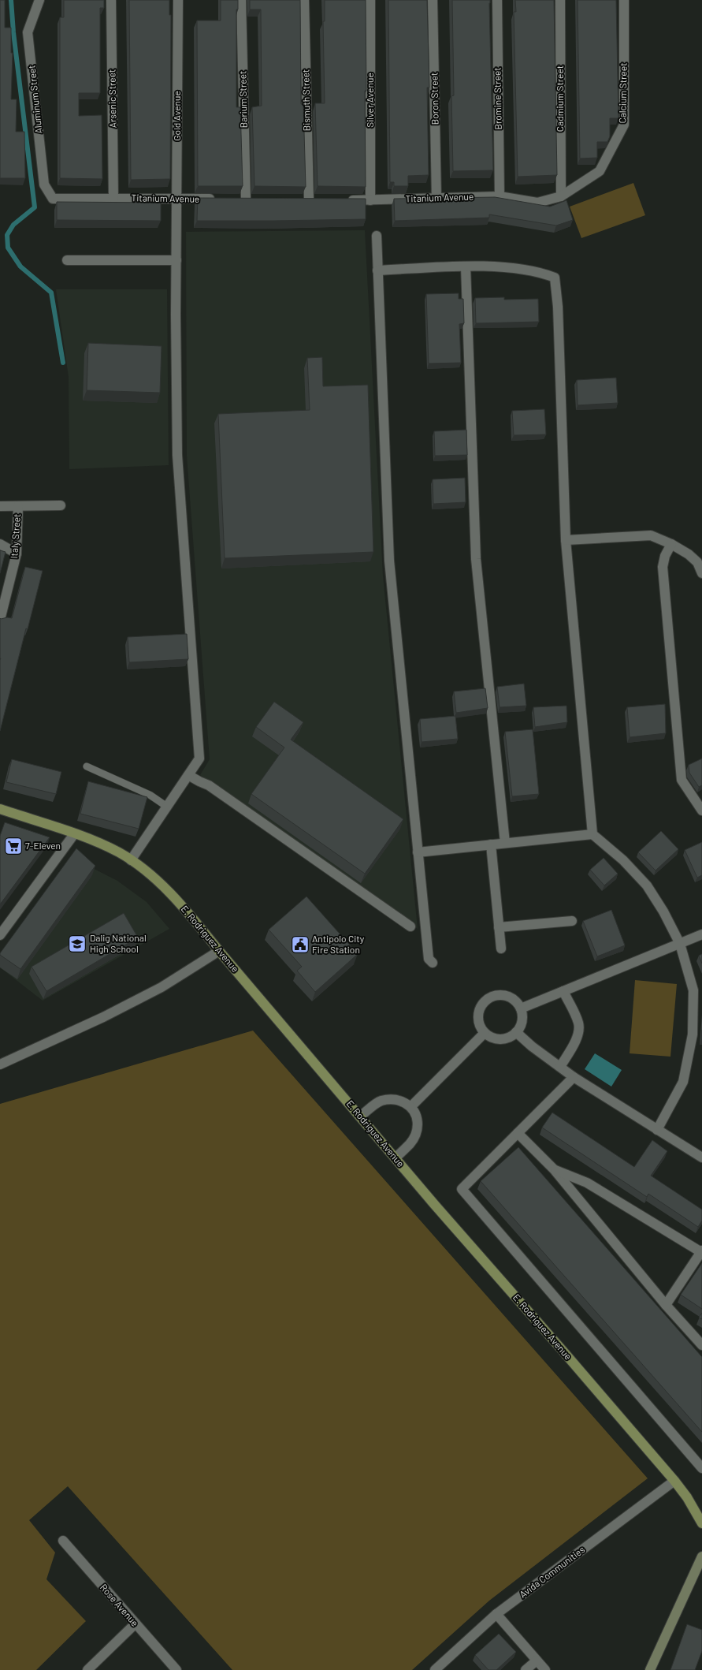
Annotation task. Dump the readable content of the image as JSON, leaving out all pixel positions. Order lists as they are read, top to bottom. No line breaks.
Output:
{"streets":{"main road":["E. Rodriguez Avenue"],"street":["Calcium Street","Arsenic Street","Boron Street","Bromine Street","Cadmium Street","Aluminum Street","Barium Street","Bismuth Street","Silver Avenue","Gold Avenue","Titanium Avenue","Italy Street","Avida Communities","Rose Avenue"]},"crossings":[["Calcium Street","Cadmium Street"],["Calcium Street","Titanium Avenue"],["Arsenic Street","Titanium Avenue"],["Boron Street","Titanium Avenue"],["Bromine Street","Titanium Avenue"],["Cadmium Street","Titanium Avenue"],["Aluminum Street","Titanium Avenue"],["Silver Avenue","Titanium Avenue"],["Gold Avenue","Titanium Avenue"],["Gold Avenue","E. Rodriguez Avenue"],["E. Rodriguez Avenue","Avida Communities"]],"places":{"supermarket":["7-Eleven"],"school or university":["Dalig National High School"],"public building":["Antipolo City Fire Station"]}}
